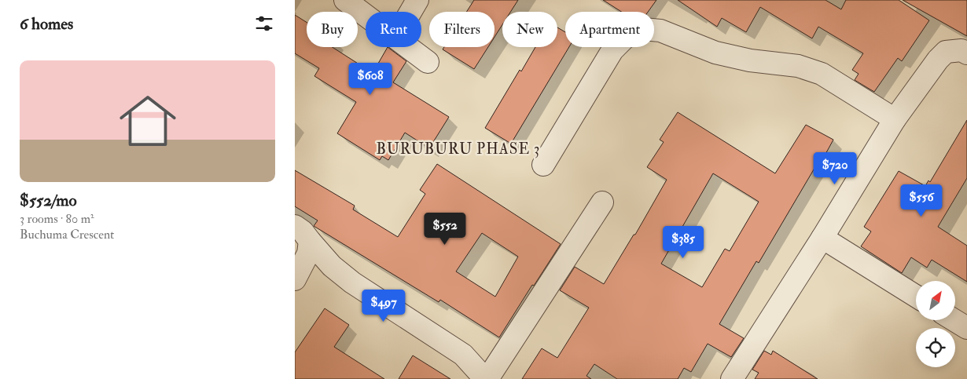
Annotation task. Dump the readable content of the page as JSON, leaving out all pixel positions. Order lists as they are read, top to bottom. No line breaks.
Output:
{"districts":["BURUBURU PHASE 3"],"north":"top right","page":{"heading":"6 homes","chip":["Buy","Rent","Filters","New","Apartment"],"list":[{"name":"$552/mo","note":"3 rooms · 80 m² · Buchuma Crescent"}],"price":["$608","$720","$556","$552","$385","$497"]}}
